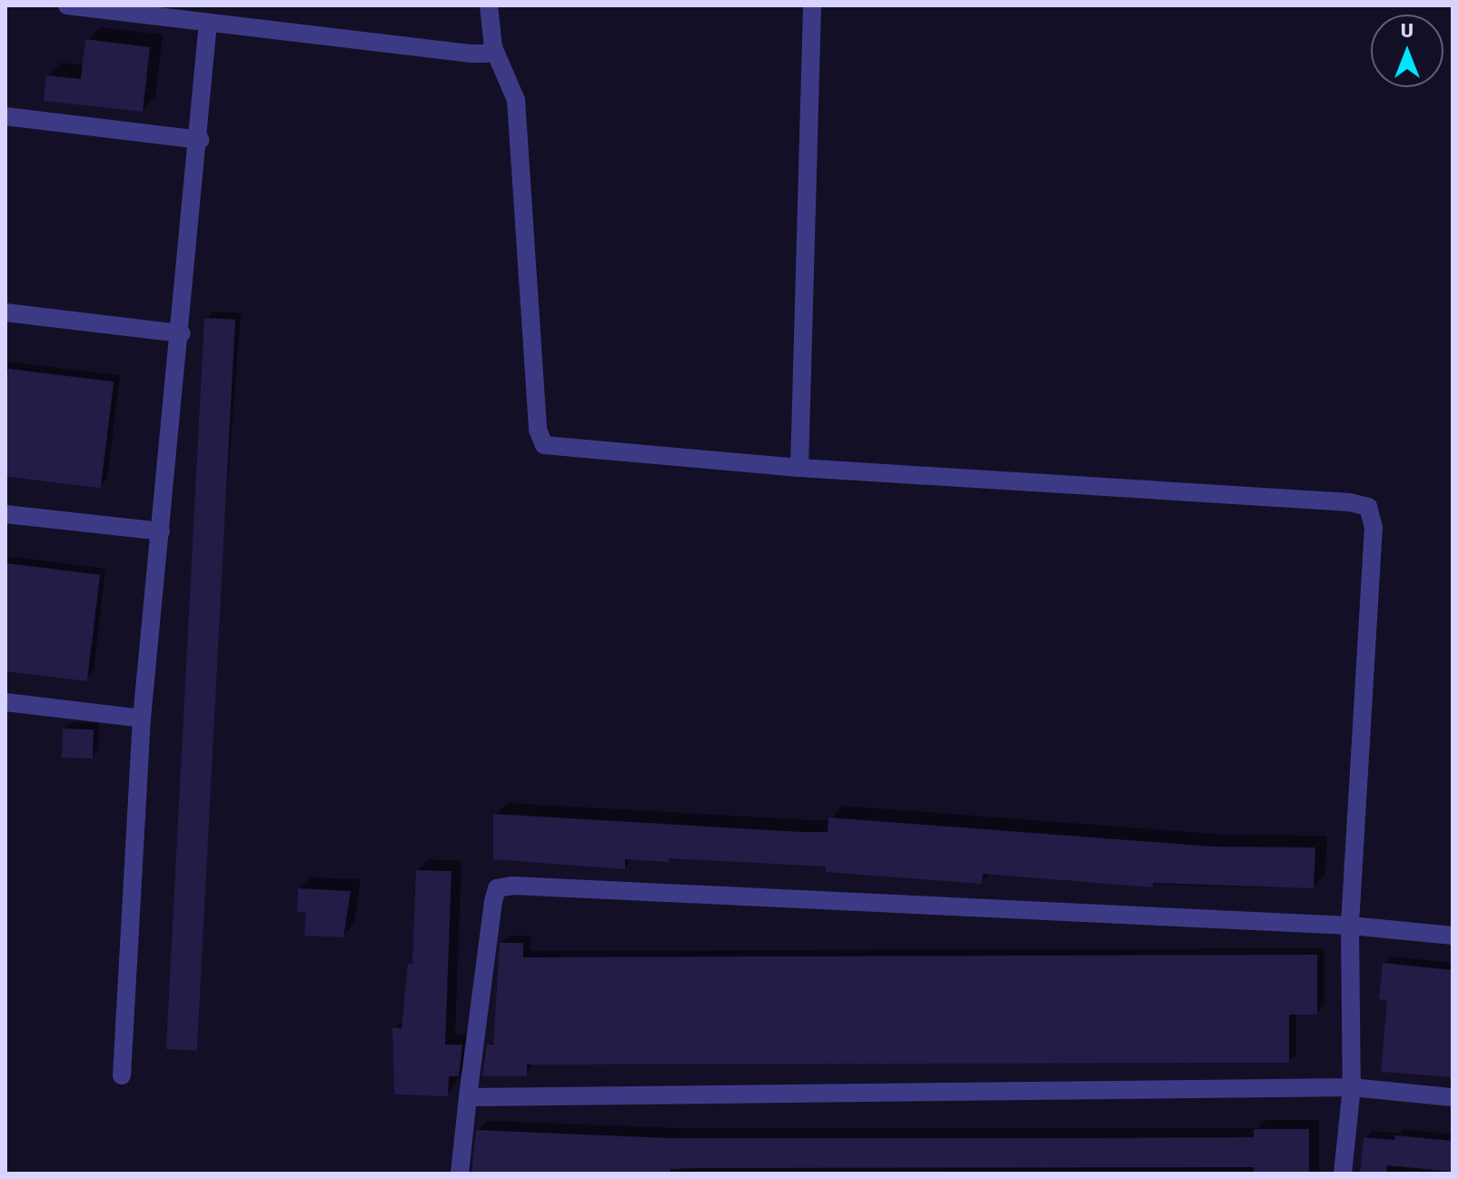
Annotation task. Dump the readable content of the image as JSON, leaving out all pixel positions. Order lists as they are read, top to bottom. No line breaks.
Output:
{"north":"top"}
